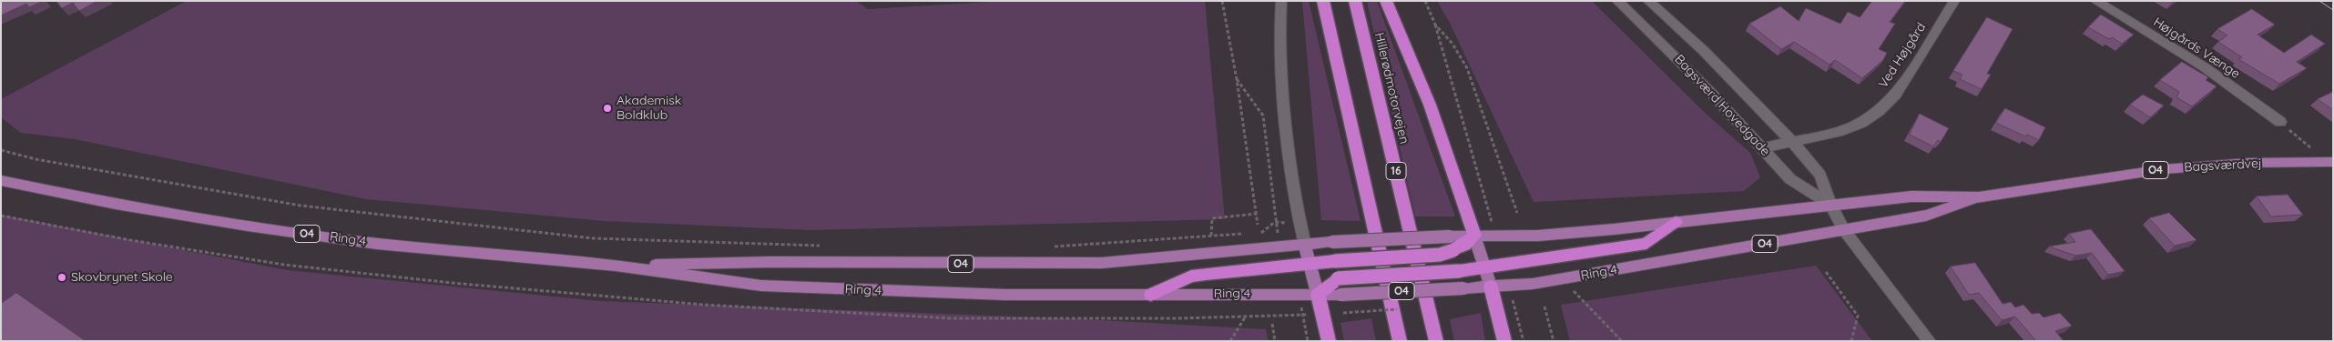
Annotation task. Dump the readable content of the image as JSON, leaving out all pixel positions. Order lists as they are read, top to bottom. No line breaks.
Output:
{"streets":{"highway":["Hillerødmotorvejen","16"],"main road":["Bagsværdvej","O4","Ring 4"],"street":["Højgårds Vænge","Ved Højgård","Bagsværd Hovedgade"]},"crossings":[["Ved Højgård","Bagsværd Hovedgade"],["Bagsværd Hovedgade","Bagsværdvej"],["Bagsværd Hovedgade","Ring 4"],["Bagsværdvej","Ring 4"]],"places":["Akademisk Boldklub","Skovbrynet Skole"]}
